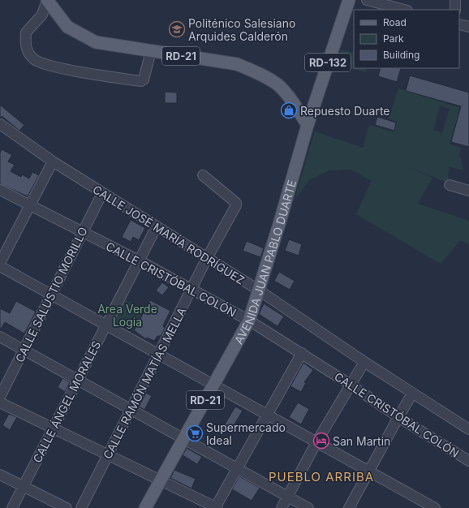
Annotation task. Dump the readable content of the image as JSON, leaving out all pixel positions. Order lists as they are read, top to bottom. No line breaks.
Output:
{"streets":{"main road":["RD-21","RD-132","AVENIDA JUAN PABLO DUARTE"],"street":["CALLE JOSÉ MARÍA RODRÍGUEZ","CALLE CRISTÓBAL COLÓN","CALLE SALUSTIO MORILLO","CALLE RAMÓN MATÍAS MELLA","CALLE ÁNGEL MORALES"]},"crossings":[["RD-21","AVENIDA JUAN PABLO DUARTE"],["CALLE JOSÉ MARÍA RODRÍGUEZ","AVENIDA JUAN PABLO DUARTE"],["CALLE JOSÉ MARÍA RODRÍGUEZ","CALLE SALUSTIO MORILLO"],["CALLE JOSÉ MARÍA RODRÍGUEZ","CALLE RAMÓN MATÍAS MELLA"],["CALLE JOSÉ MARÍA RODRÍGUEZ","CALLE ÁNGEL MORALES"],["AVENIDA JUAN PABLO DUARTE","CALLE CRISTÓBAL COLÓN"],["CALLE CRISTÓBAL COLÓN","CALLE SALUSTIO MORILLO"],["CALLE CRISTÓBAL COLÓN","CALLE RAMÓN MATÍAS MELLA"],["CALLE CRISTÓBAL COLÓN","CALLE ÁNGEL MORALES"]],"districts":["PUEBLO ARRIBA"],"parks":["Area Verde Logia"],"places":{"school or university":["Politénico Salesiano Arquides Calderón"],"shop":["Repuesto Duarte"],"supermarket":["Supermercado Ideal"],"hotel":["San Martin"]},"legend":["Road","Park","Building"]}
